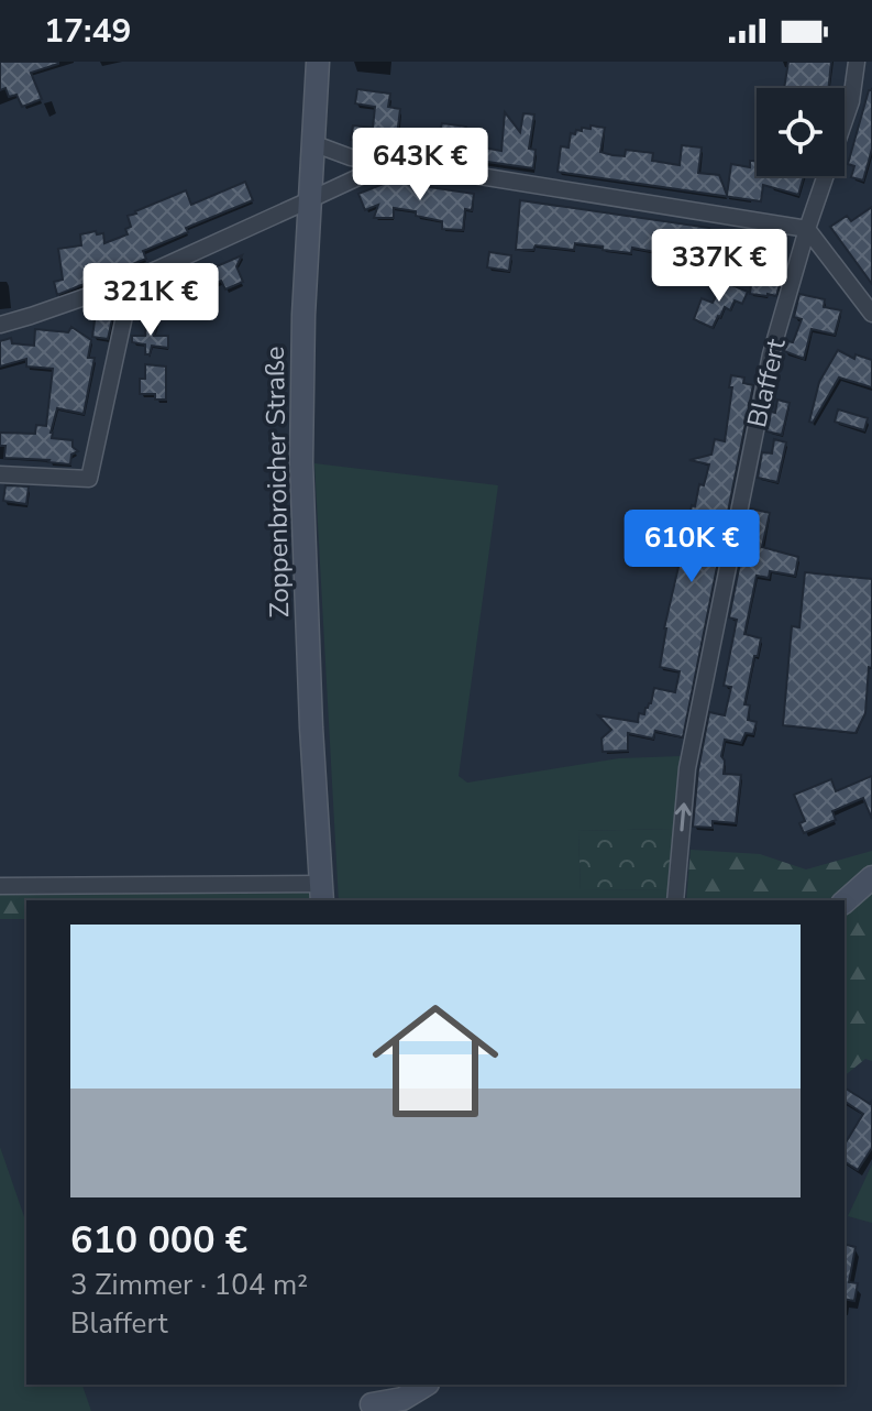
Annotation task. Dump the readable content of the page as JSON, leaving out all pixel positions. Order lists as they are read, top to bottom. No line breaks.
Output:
{"streets":{"main road":["Zoppenbroicher Straße"],"street":["Blaffert"]},"one_way":["Blaffert"],"page":{"status":"17:49","price":["643K €","337K €","321K €","610K €"],"list":[{"name":"610 000 €","note":"3 Zimmer · 104 m² · Blaffert"}]}}
